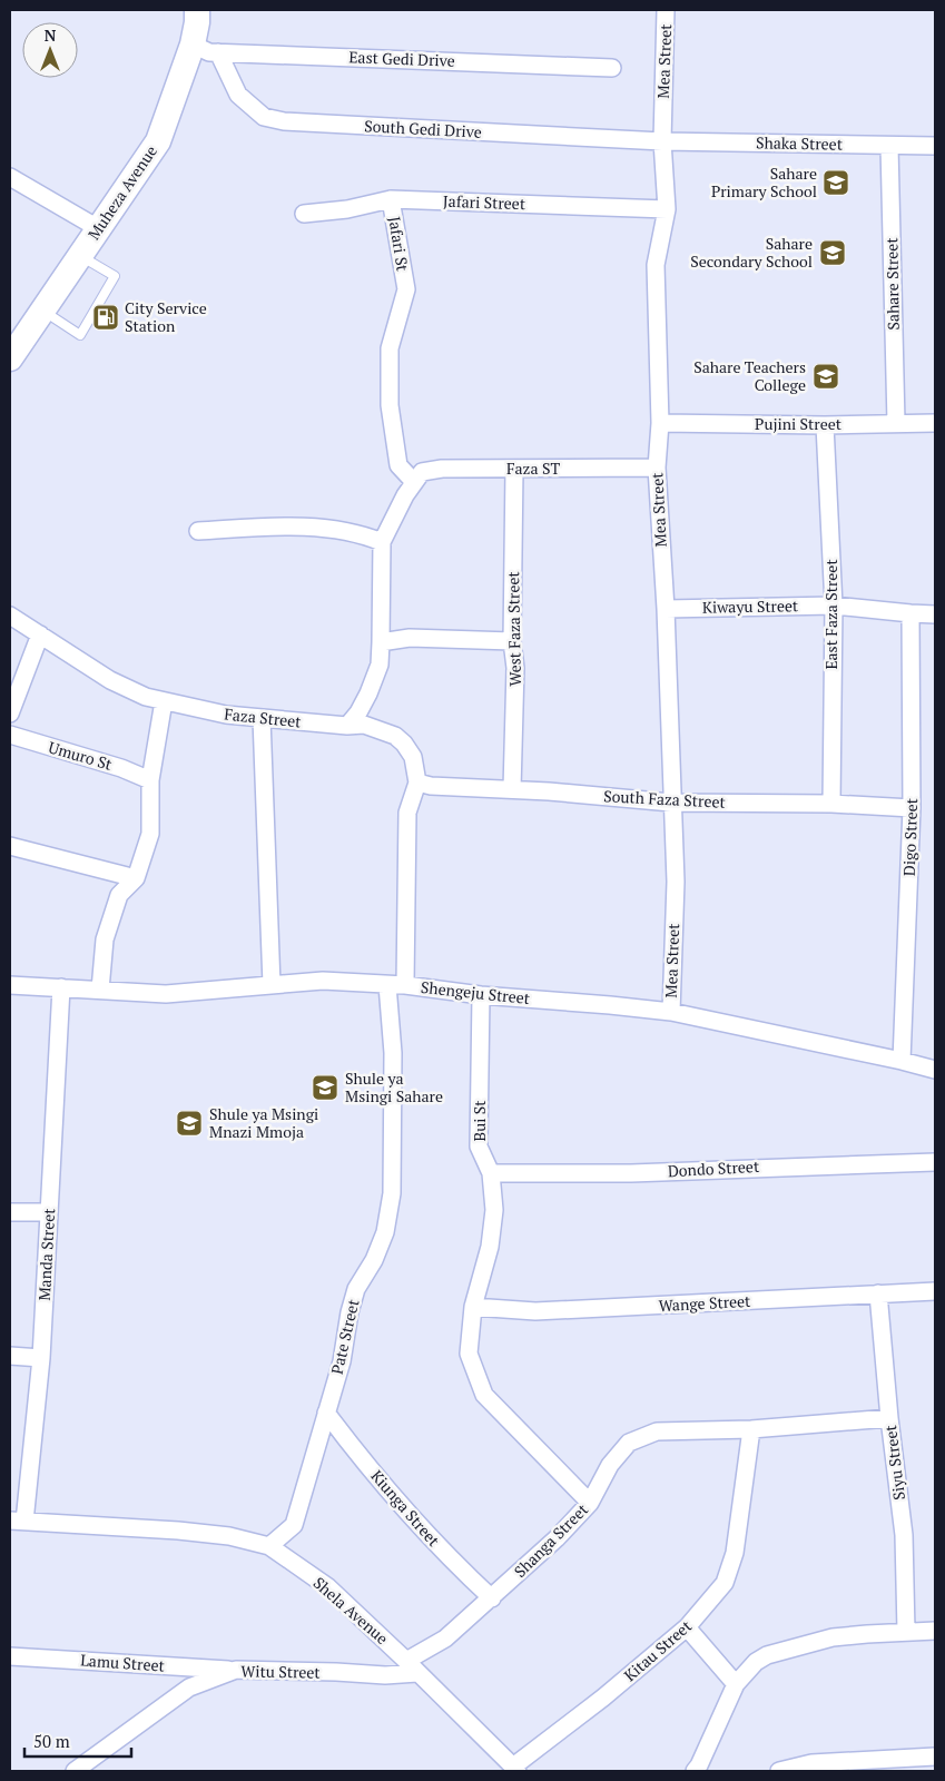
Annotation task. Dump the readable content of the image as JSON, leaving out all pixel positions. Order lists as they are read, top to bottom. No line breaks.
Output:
{"streets":{"street":["East Gedi Drive","Mea Street","South Gedi Drive","Shaka Street","Muheza Avenue","Jafari Street","Jafari St","Sahare Street","Pujini Street","Faza ST","Kiwayu Street","East Faza Street","West Faza Street","Faza Street","Umuro St","South Faza Street","Digo Street","Shengeju Street","Bui St","Dondo Street","Manda Street","Wange Street","Pate Street","Siyu Street","Kiunga Street","Shanga Street","Shela Avenue","Kitau Street","Lamu Street","Witu Street"]},"crossings":[["East Gedi Drive","South Gedi Drive"],["East Gedi Drive","Muheza Avenue"],["Mea Street","South Gedi Drive"],["Mea Street","Shaka Street"],["Mea Street","Jafari Street"],["Mea Street","Pujini Street"],["Mea Street","Faza ST"],["Mea Street","Kiwayu Street"],["Mea Street","South Faza Street"],["Mea Street","Shengeju Street"],["South Gedi Drive","Shaka Street"],["Shaka Street","Sahare Street"],["Jafari Street","Jafari St"],["Jafari St","Faza ST"],["Sahare Street","Pujini Street"],["Pujini Street","East Faza Street"],["Faza ST","West Faza Street"],["Kiwayu Street","East Faza Street"],["Kiwayu Street","Digo Street"],["East Faza Street","South Faza Street"],["West Faza Street","South Faza Street"],["Faza Street","South Faza Street"],["South Faza Street","Digo Street"],["Digo Street","Shengeju Street"],["Shengeju Street","Bui St"],["Shengeju Street","Manda Street"],["Shengeju Street","Pate Street"],["Bui St","Dondo Street"],["Bui St","Wange Street"],["Bui St","Shanga Street"],["Manda Street","Shela Avenue"],["Wange Street","Siyu Street"],["Pate Street","Kiunga Street"],["Pate Street","Shela Avenue"],["Siyu Street","Shanga Street"],["Kiunga Street","Shanga Street"],["Shanga Street","Shela Avenue"],["Shanga Street","Kitau Street"],["Shanga Street","Witu Street"],["Shela Avenue","Kitau Street"],["Shela Avenue","Witu Street"],["Lamu Street","Witu Street"]],"places":{"school or university":["Sahare Primary School","Sahare Secondary School","Sahare Teachers College","Shule ya Msingi Sahare","Shule ya Msingi Mnazi Mmoja"],"fuel station":["City Service Station"]},"scale_bar":"50 m","north":"top"}
